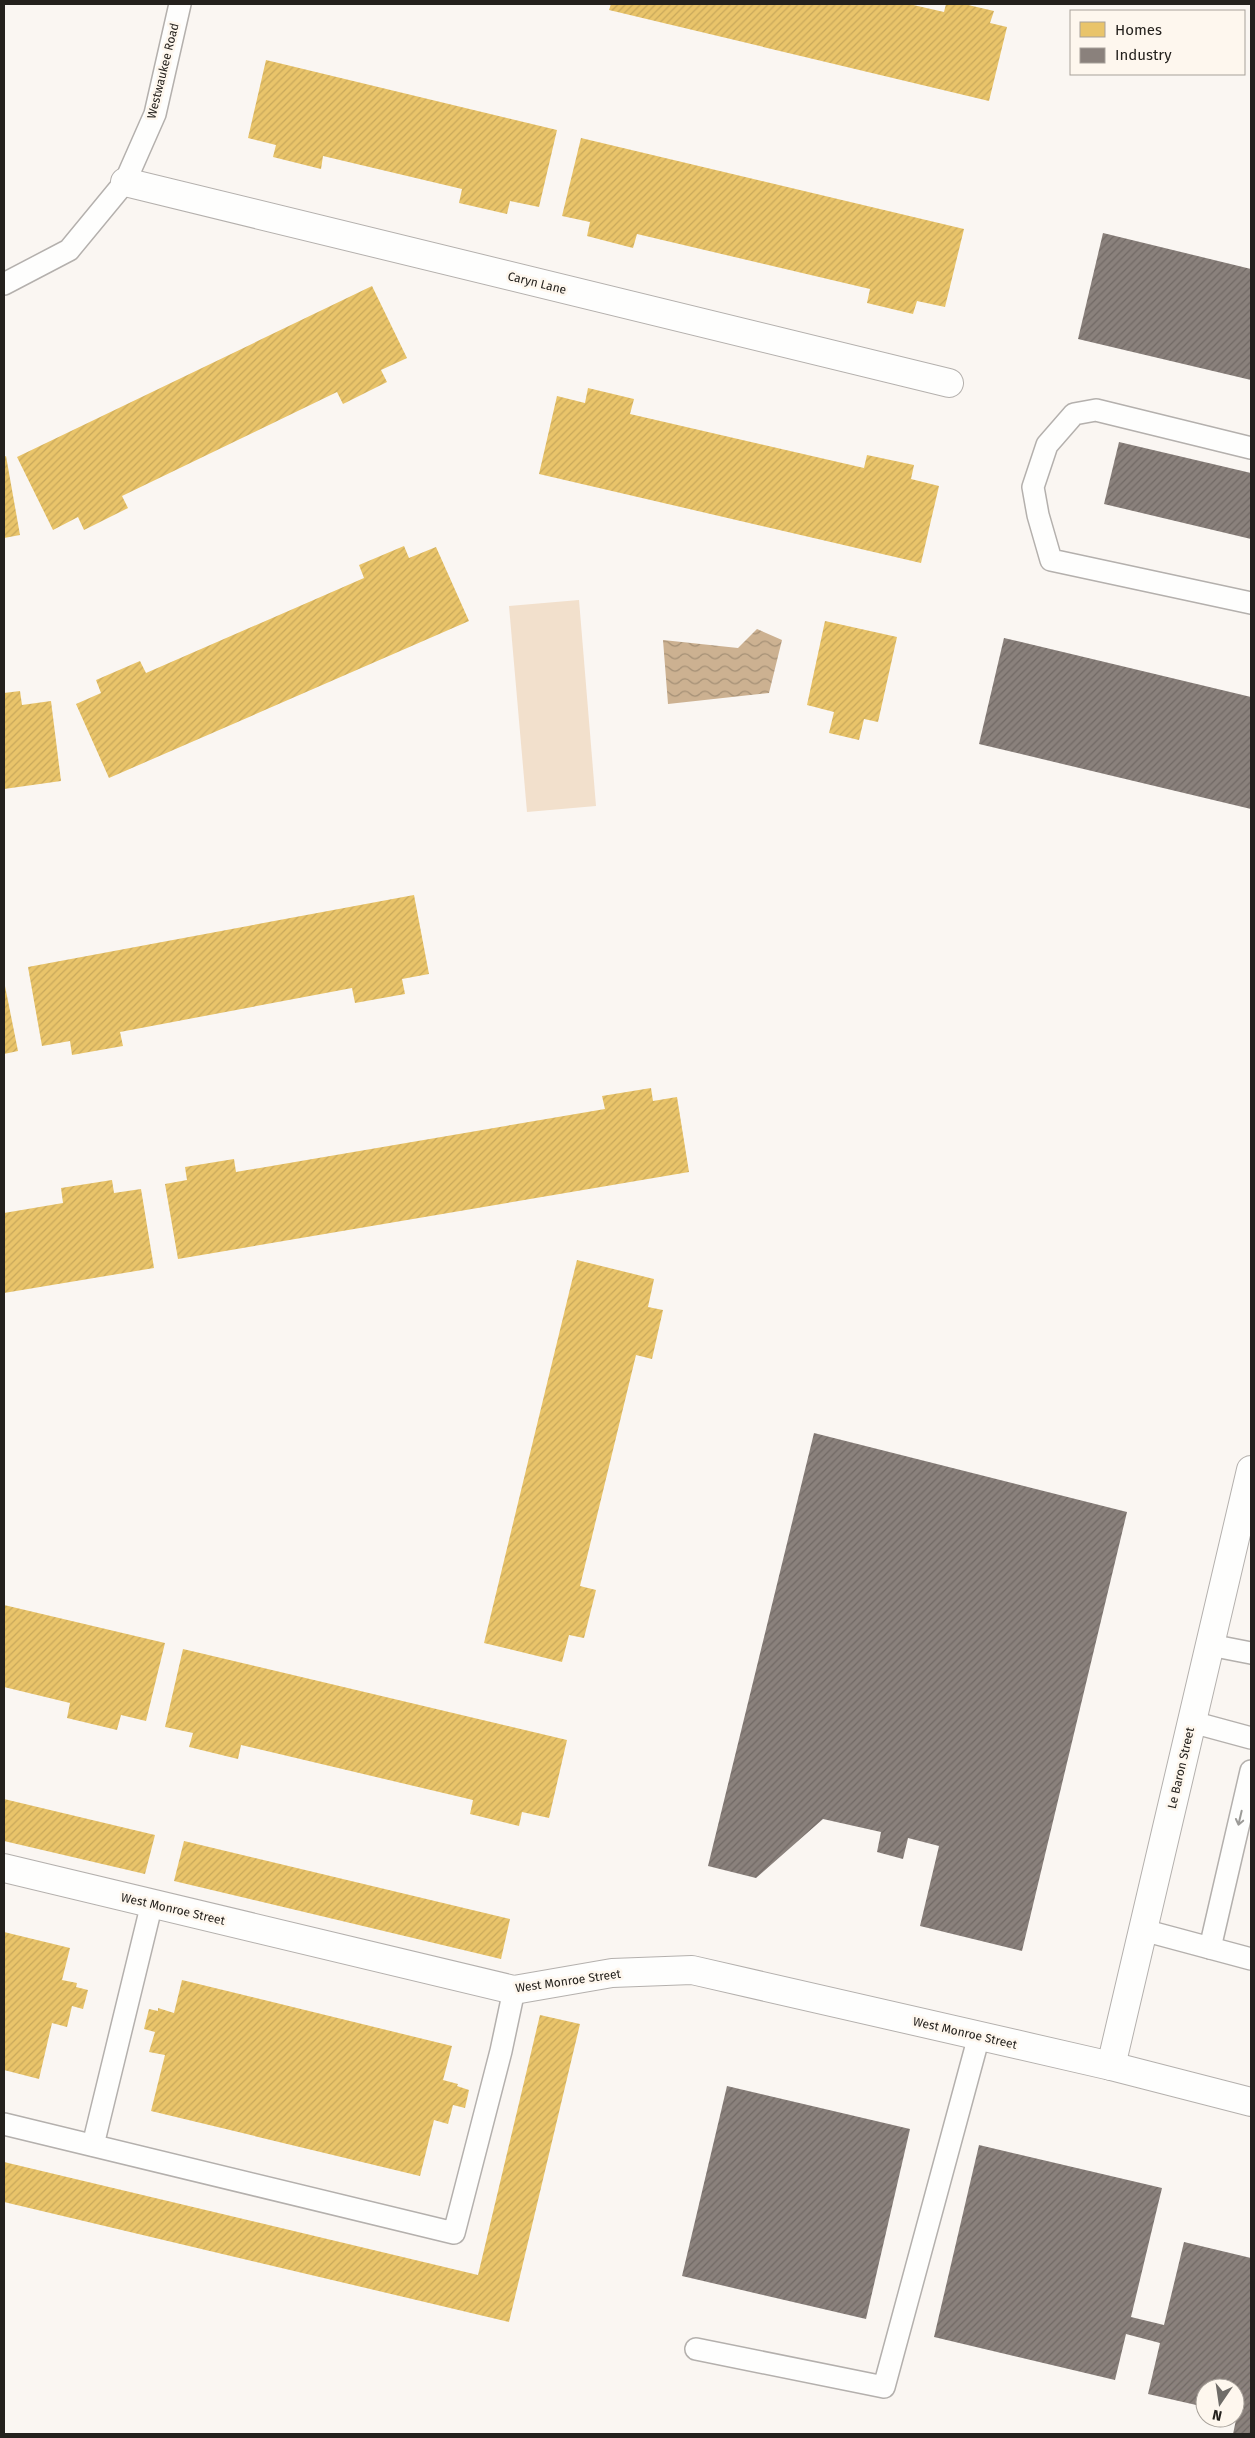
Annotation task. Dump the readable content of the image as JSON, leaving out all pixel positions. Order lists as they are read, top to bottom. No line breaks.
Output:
{"streets":{"street":["Caryn Lane","Le Baron Street","West Monroe Street"],"lane":["Westwaukee Road"]},"crossings":[["Westwaukee Road","Caryn Lane"],["Le Baron Street","West Monroe Street"]],"legend":["Homes","Industry"],"north":"bottom"}
